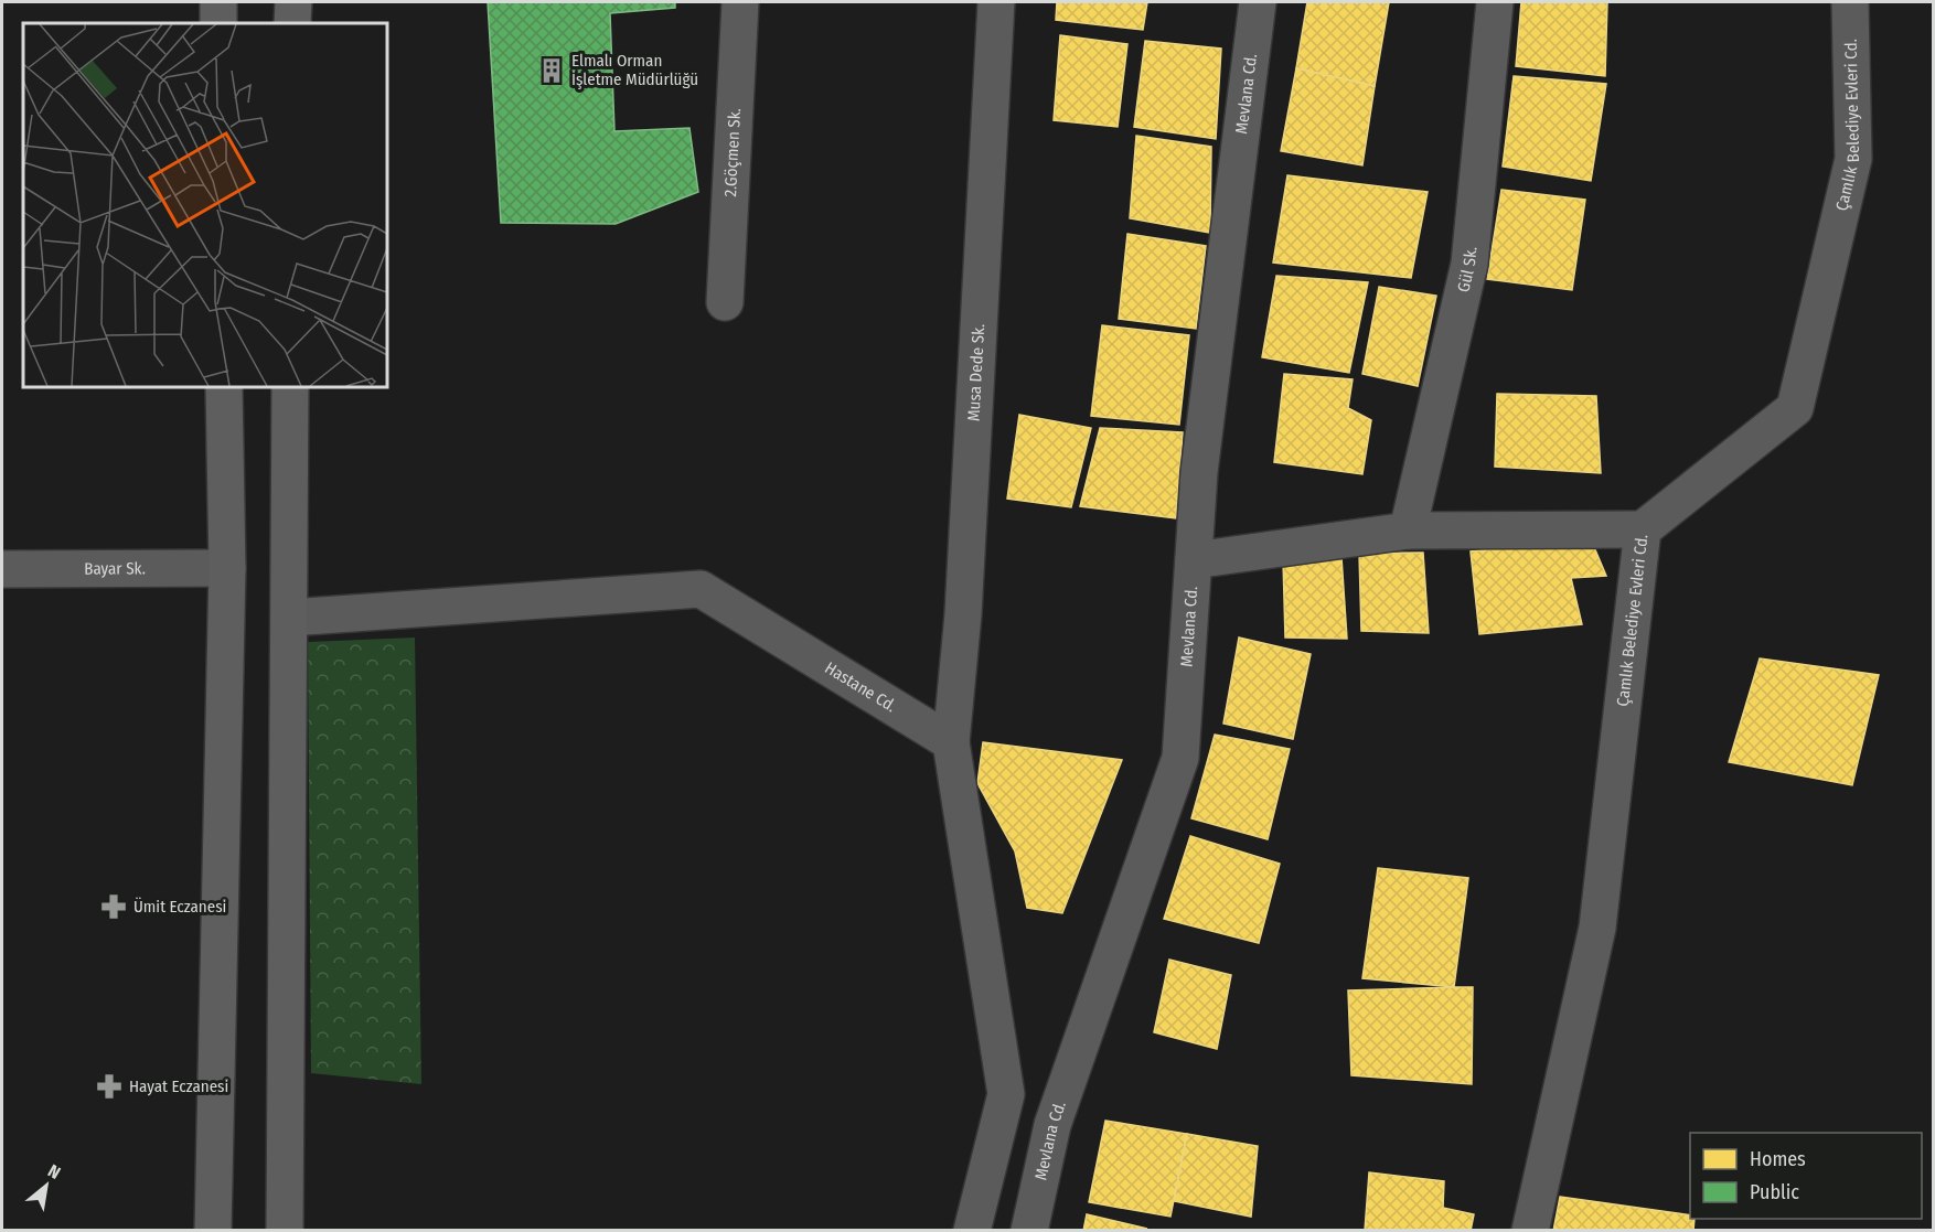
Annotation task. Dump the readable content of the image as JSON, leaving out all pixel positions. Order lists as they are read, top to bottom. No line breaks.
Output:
{"streets":{"street":["Mevlana Cd.","Çamlık Belediye Evleri Cd.","2.Göçmen Sk.","Gül Sk.","Musa Dede Sk.","Bayar Sk.","Hastane Cd."]},"crossings":[["Musa Dede Sk.","Hastane Cd."]],"places":{"building":["Elmalı Orman İşletme Müdürlüğü"],"pharmacy":["Ümit Eczanesi","Hayat Eczanesi"]},"legend":["Homes","Public"],"north":"top right"}
